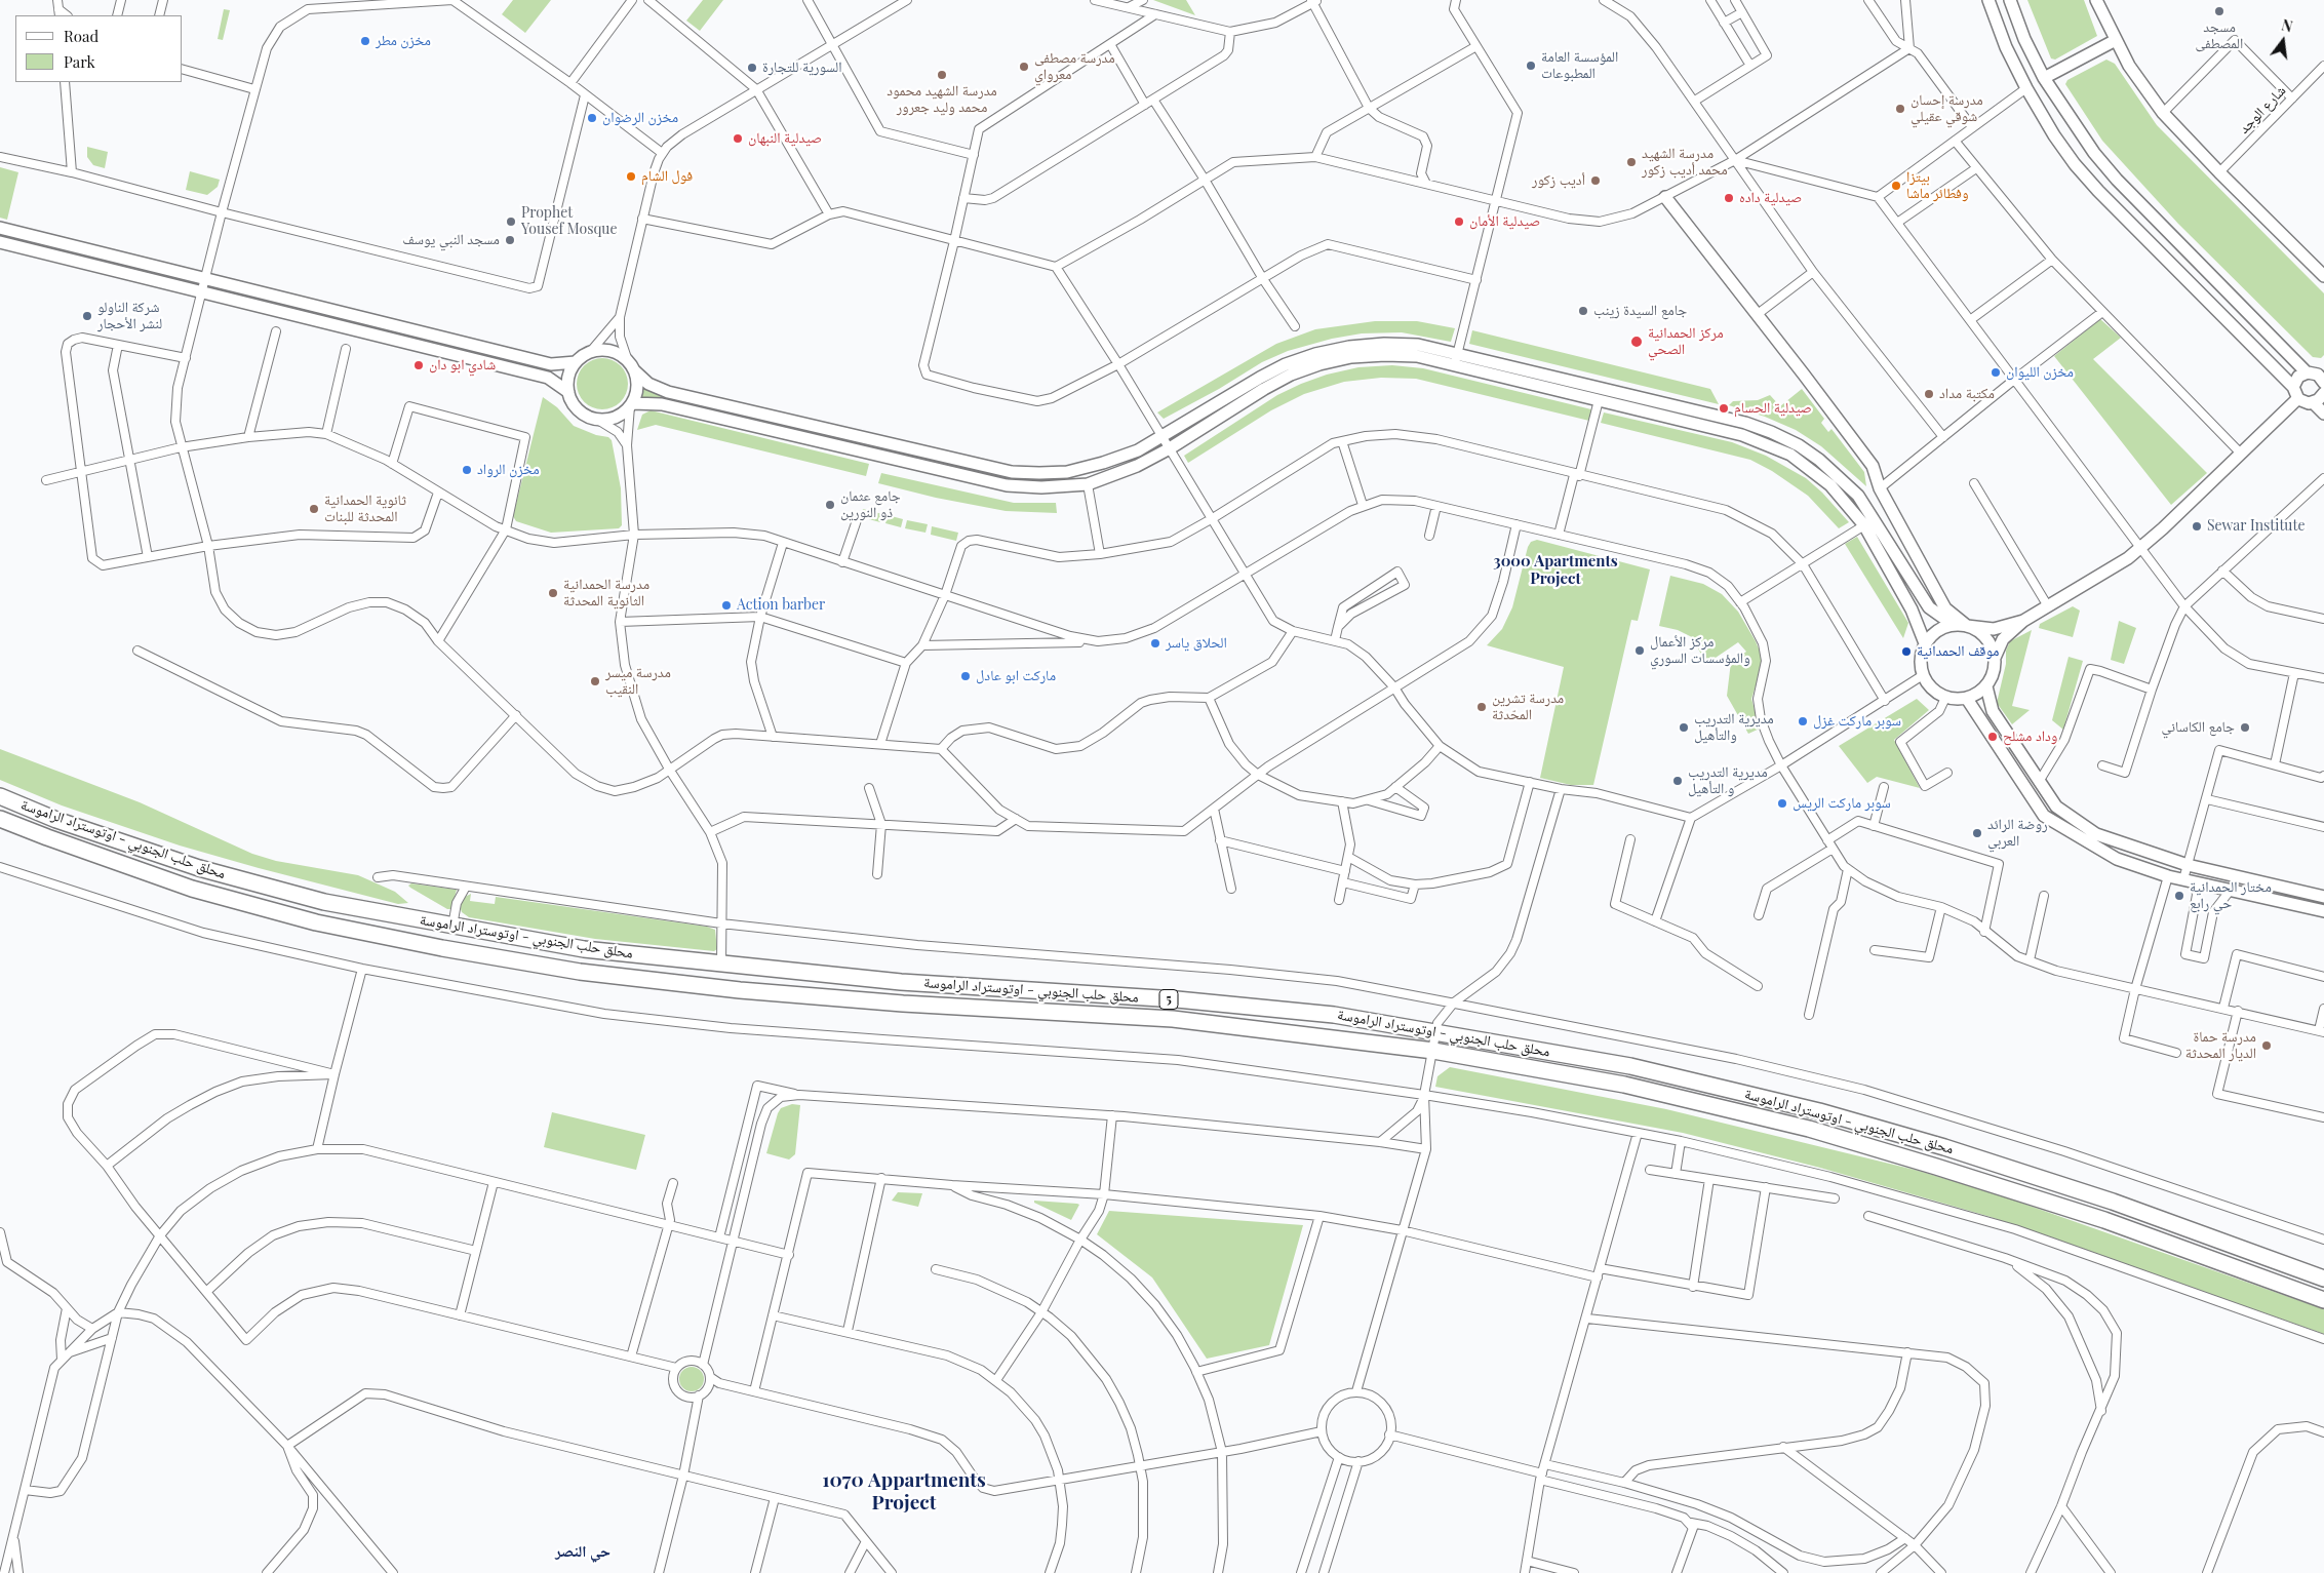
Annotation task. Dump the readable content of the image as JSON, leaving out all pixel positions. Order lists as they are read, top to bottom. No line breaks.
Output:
{"streets":{"highway":["محلق حلب الجنوبي - اوتوستراد الراموسة","5"],"street":["شارع الوجد"]},"districts":["3000 Apartments Project","1070 Appartments Project","حي النصر"],"places":["مسجد المصطفى","مخزن مطر","المؤسسة العامة المطبوعات","مدرسة مصطفى معرواي","السورية للتجارة","مدرسة الشهيد محمود محمد وليد جعرور","مدرسة إحسان شوقي عقيلي","مخزن الرضوان","صيدلية النبهان","مدرسة الشهيد محمد أديب زكور","فول الشام","أديب زكور","بيتزا وفطائر ماشا","صيدلية داده","Prophet Yousef Mosque","صيدلية الأمان","مسجد النبي يوسف","جامع السيدة زينب","شركة الناولو لنشر الأحجار","مركز الحمدانية الصحي","شادي ابو دان","مخزن الليوان","مكتبة مداد","صيدلية الحسام","مخزن الرواد","جامع عثمان ذو النورين","ثانوية الحمدانية المحدثة للبنات","Sewar Institute","مدرسة الحمدانية الثانوية المحدثة","Action barber","الحلاق ياسر","مركز الأعمال والمؤسسات السوري","موقف الحمدانية","ماركت ابو عادل","مدرسة ميسر النقيب","مدرسة تشرين المحّدثة","سوبر ماركت غزل","مديرية التدريب والتأهيل","جامع الكاساني","وداد مشلح","مديرية التدريب و التأهيل","سوبر ماركت الريس","روضة الرائد العربي","مختار الحمدانية حي رابع","مدرسة حماة الديار المحدثة"],"legend":["Road","Park"],"north":"top"}
